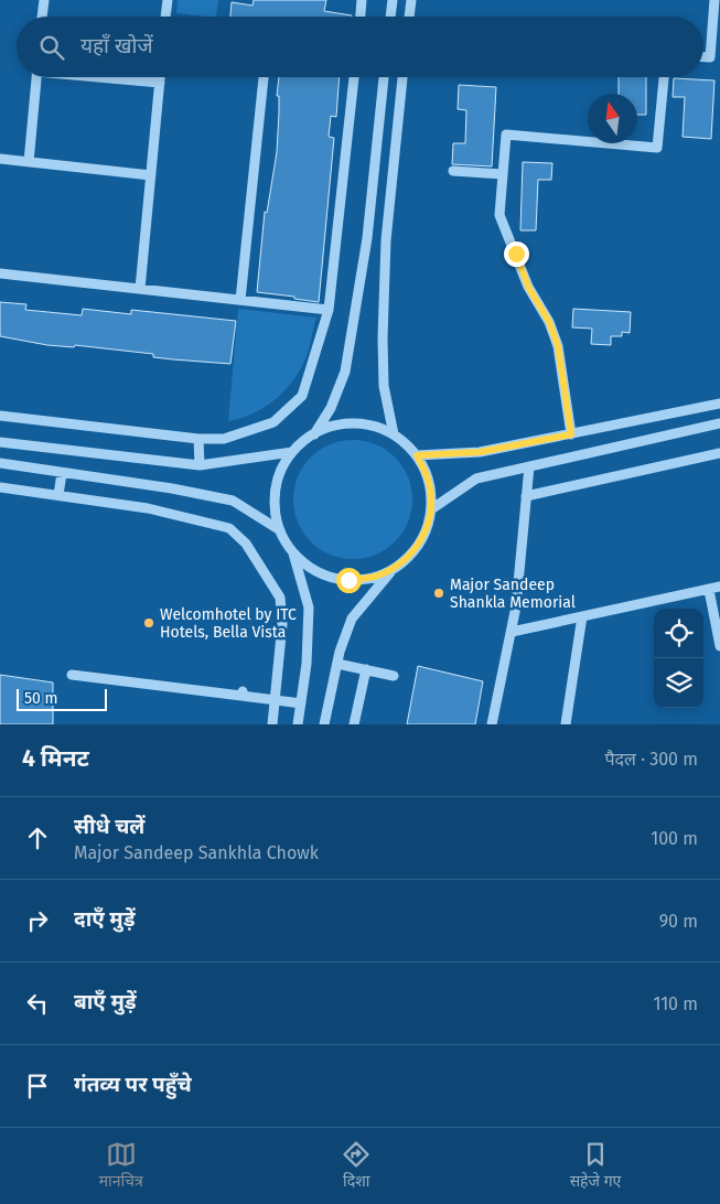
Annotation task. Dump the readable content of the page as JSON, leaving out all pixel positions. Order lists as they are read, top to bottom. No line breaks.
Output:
{"places":["Major Sandeep Shankla Memorial","Welcomhotel by ITC Hotels, Bella Vista"],"scale_bar":"50 m","north":"top","page":{"search":"यहाँ खोजें","scale":"50 m","heading":["4 मिनट","पैदल · 300 m"],"list":[["सीधे चलें","Major Sandeep Sankhla Chowk","100 m"],["दाएँ मुड़ें","90 m"],["बाएँ मुड़ें","110 m"],"गंतव्य पर पहुँचे"],"nav":["मानचित्र","दिशा","सहेजे गए"]}}
